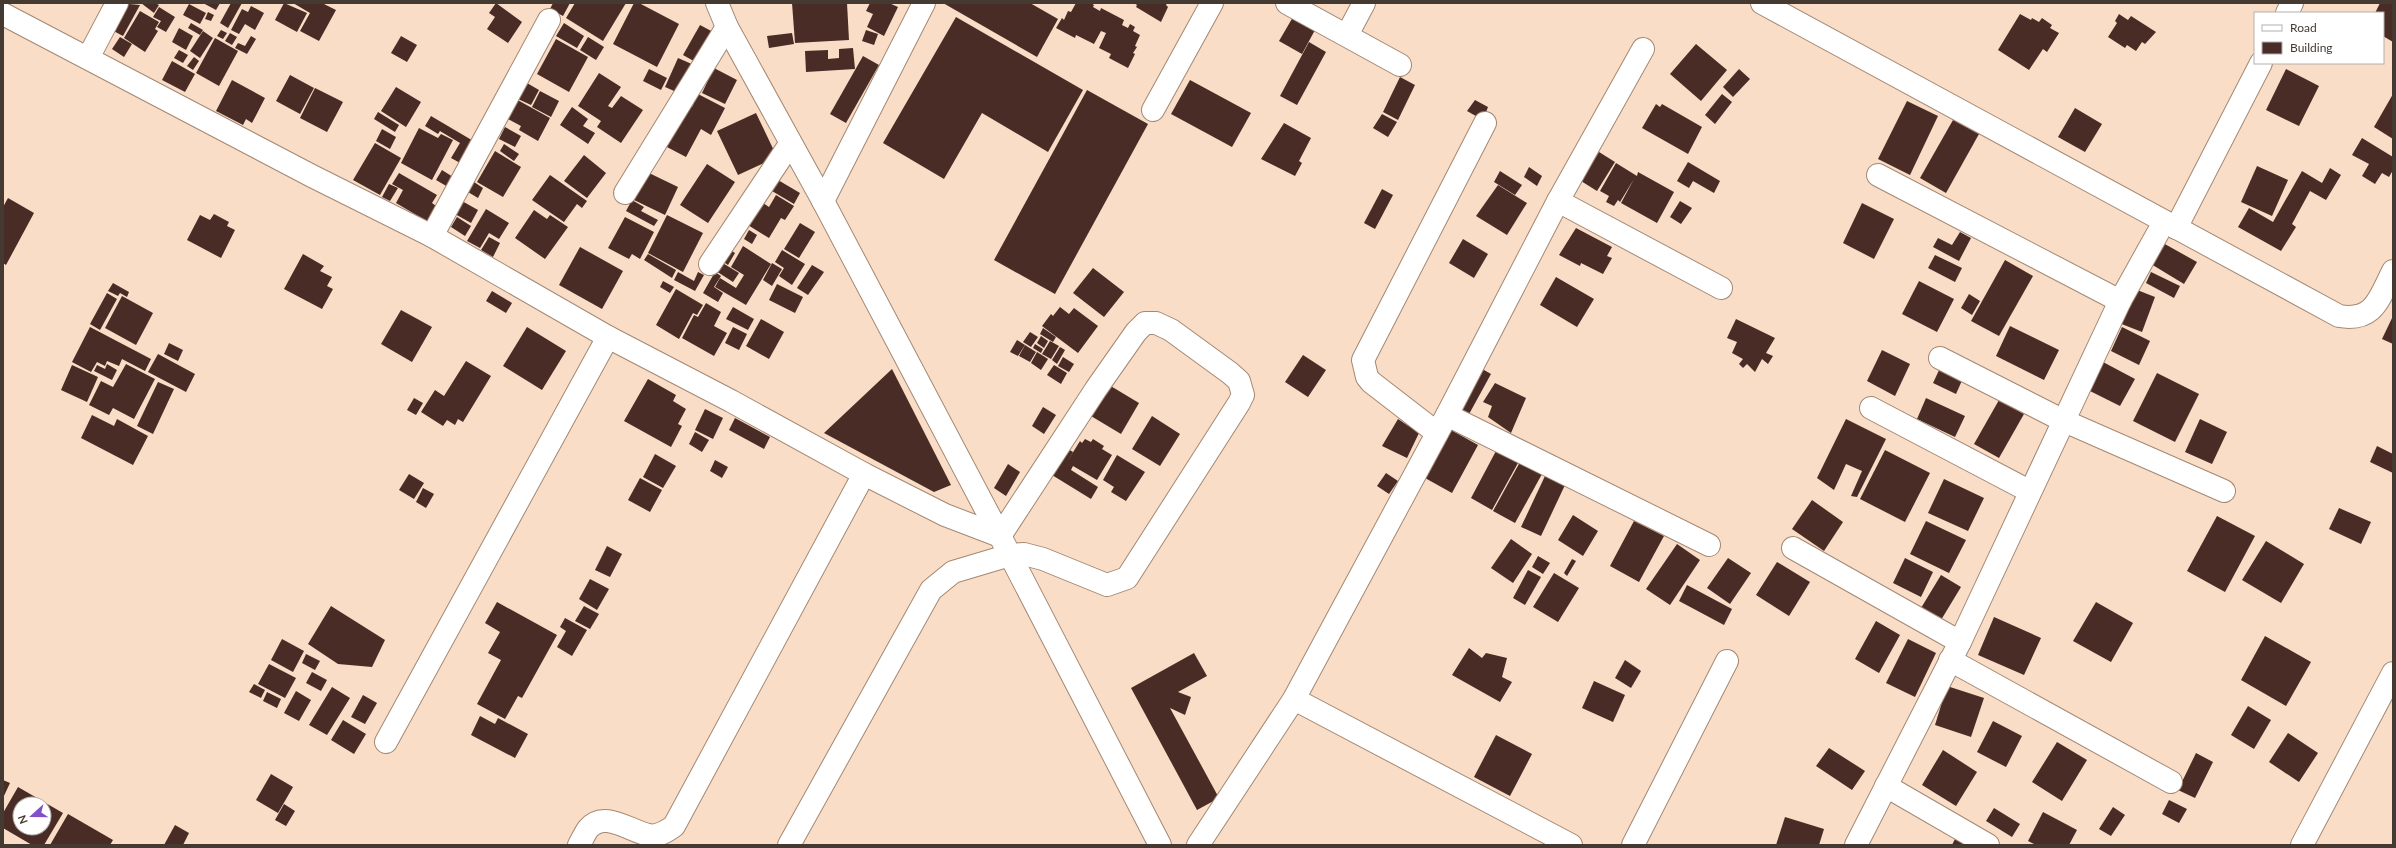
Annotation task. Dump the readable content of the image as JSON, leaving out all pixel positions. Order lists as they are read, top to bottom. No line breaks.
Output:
{"legend":["Road","Building"],"north":"left"}
